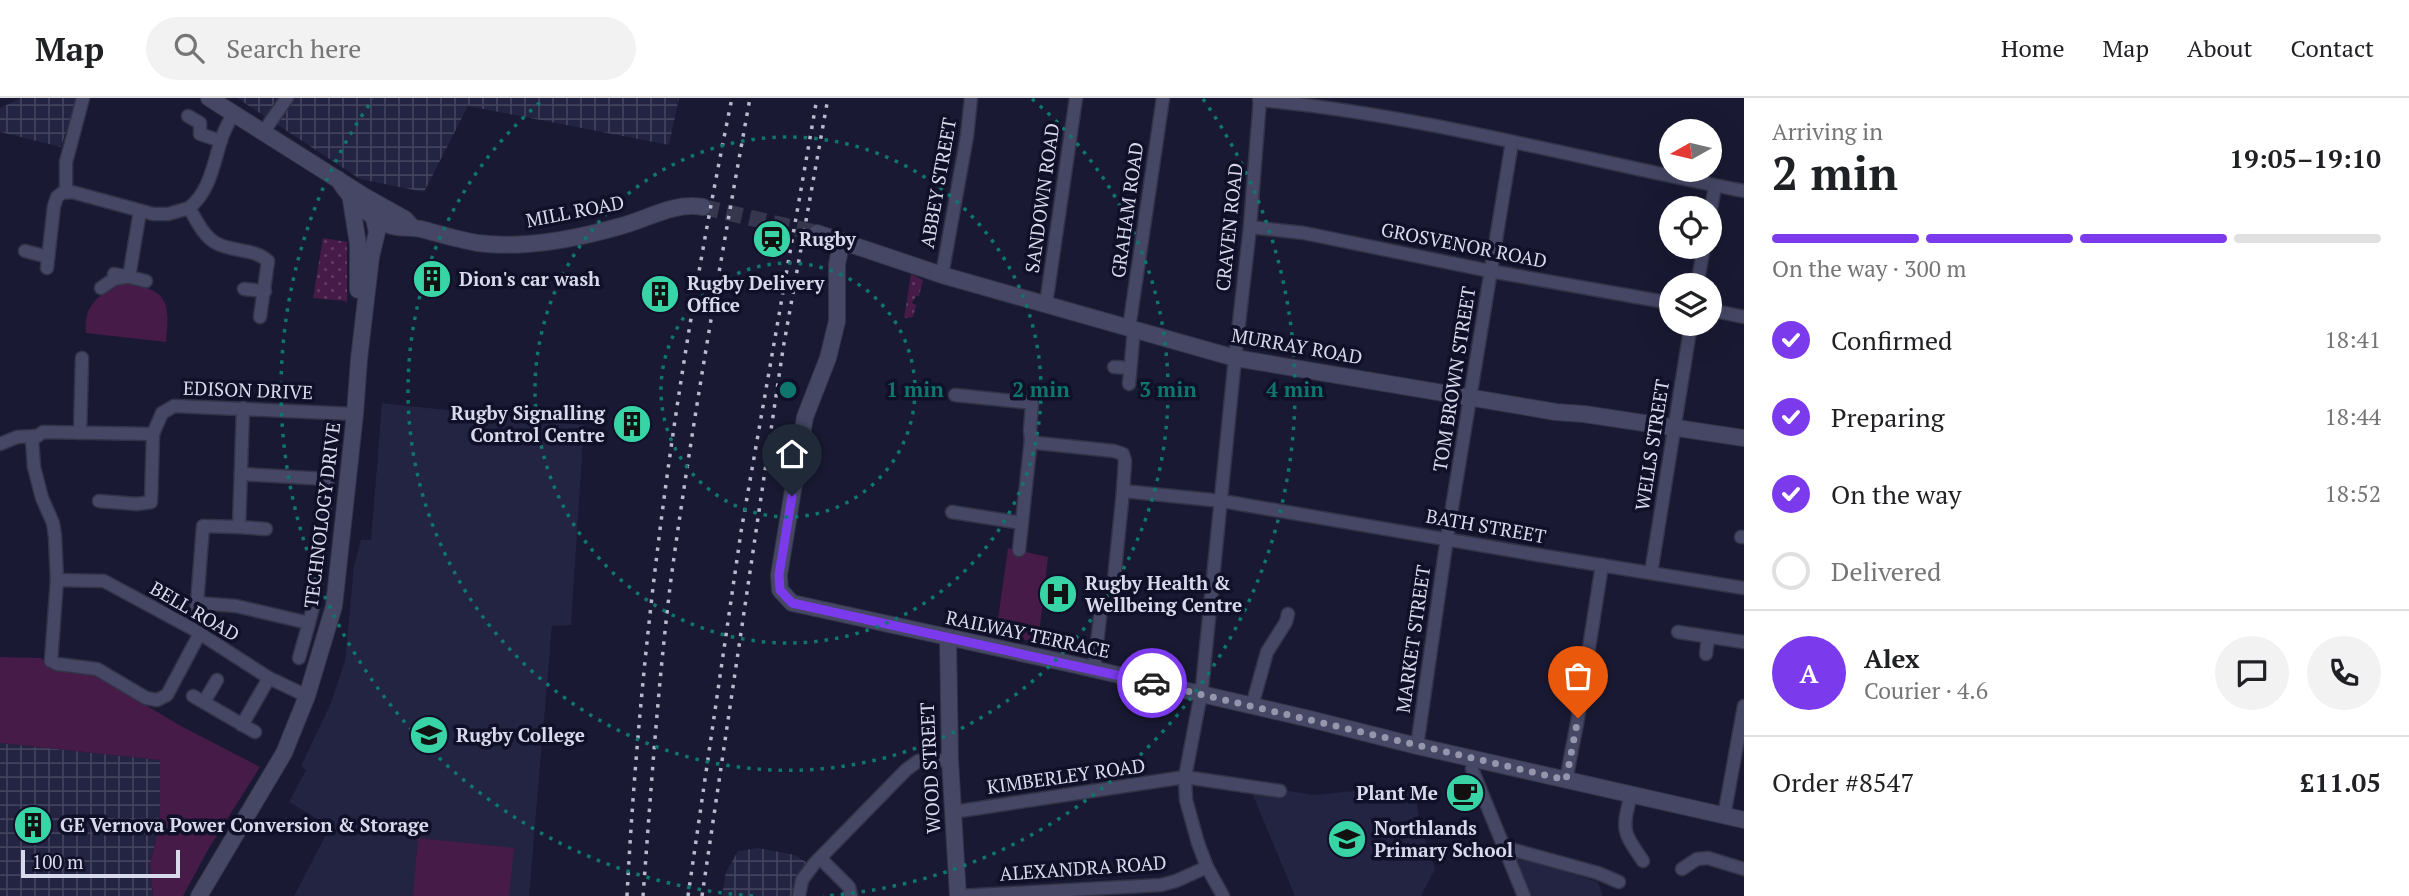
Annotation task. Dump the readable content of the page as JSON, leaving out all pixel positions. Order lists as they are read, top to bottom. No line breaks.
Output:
{"streets":{"street":["ABBEY STREET","SANDOWN ROAD","GRAHAM ROAD","MILL ROAD","CRAVEN ROAD","GROSVENOR ROAD","MURRAY ROAD","TOM BROWN STREET","EDISON DRIVE","WELLS STREET","TECHNOLOGY DRIVE","BATH STREET","BELL ROAD","RAILWAY TERRACE","MARKET STREET","WOOD STREET","KIMBERLEY ROAD","ALEXANDRA ROAD"]},"crossings":[["ABBEY STREET","MURRAY ROAD"],["SANDOWN ROAD","MURRAY ROAD"],["GRAHAM ROAD","MURRAY ROAD"],["CRAVEN ROAD","GROSVENOR ROAD"],["CRAVEN ROAD","MURRAY ROAD"],["CRAVEN ROAD","BATH STREET"],["CRAVEN ROAD","RAILWAY TERRACE"],["CRAVEN ROAD","KIMBERLEY ROAD"],["CRAVEN ROAD","ALEXANDRA ROAD"],["GROSVENOR ROAD","TOM BROWN STREET"],["MURRAY ROAD","TOM BROWN STREET"],["MURRAY ROAD","WELLS STREET"],["MURRAY ROAD","RAILWAY TERRACE"],["TOM BROWN STREET","BATH STREET"],["TOM BROWN STREET","MARKET STREET"],["EDISON DRIVE","TECHNOLOGY DRIVE"],["WELLS STREET","BATH STREET"],["TECHNOLOGY DRIVE","BELL ROAD"],["BATH STREET","MARKET STREET"],["RAILWAY TERRACE","MARKET STREET"],["RAILWAY TERRACE","WOOD STREET"],["WOOD STREET","KIMBERLEY ROAD"],["WOOD STREET","ALEXANDRA ROAD"]],"places":{"station":["Rugby"],"building":["Dion's car wash","Rugby Delivery Office","Rugby Signalling Control Centre","GE Vernova Power Conversion & Storage"],"hospital":["Rugby Health & Wellbeing Centre"],"school or university":["Rugby College","Northlands Primary School"],"cafe":["Plant Me"]},"scale_bar":"100 m","north":"left","page":{"header":"Map","search":"Search here","nav":["Home","Map","About","Contact"],"heading":["2 min","Arriving in","19:05–19:10"],"panel":["Alex","Courier · 4.6","Order #8547","£11.05"],"bar":"On the way · 300 m","list":[["Confirmed","18:41"],["Preparing","18:44"],["On the way","18:52"],"Delivered"],"round":"A","scale":"100 m"},"rings":["1 min","2 min","3 min","4 min"]}
